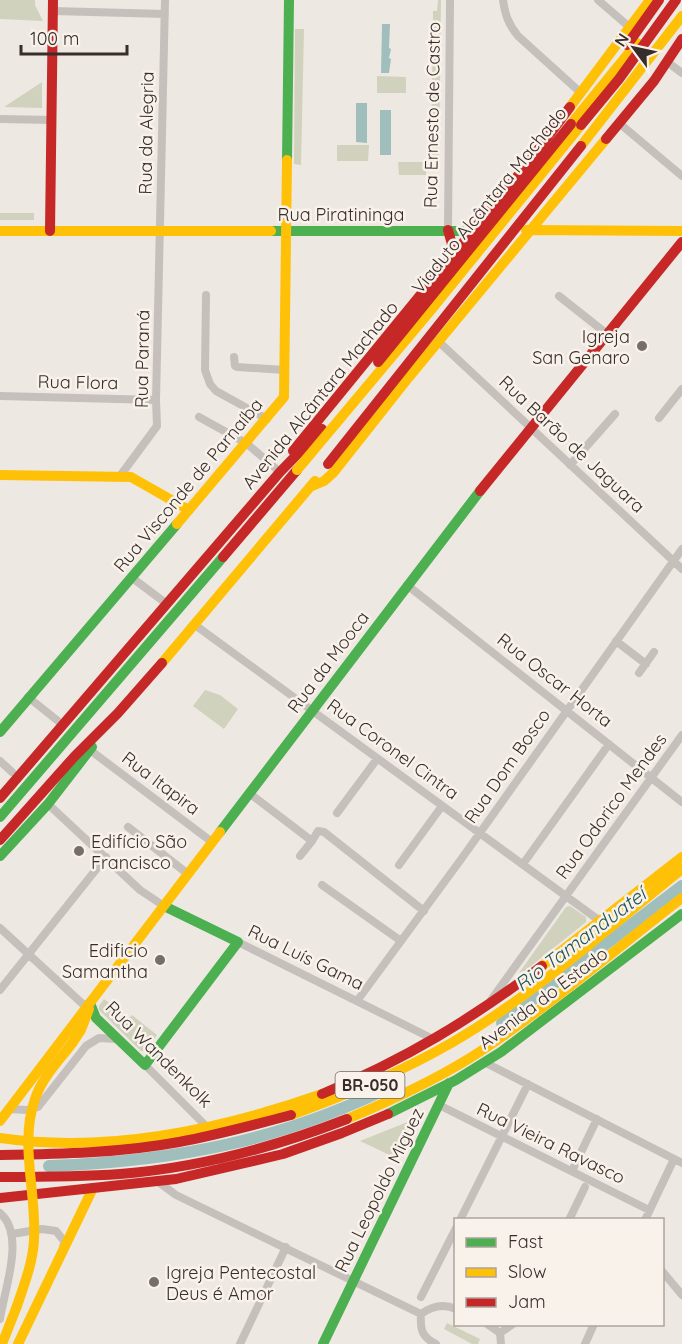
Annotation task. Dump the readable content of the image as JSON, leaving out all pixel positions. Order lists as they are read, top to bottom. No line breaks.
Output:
{"streets":{"main road":["Viaduto Alcântara Machado","Rua Piratininga","Avenida Alcântara Machado","Rua Visconde de Parnaíba","Rua da Mooca","Rua Luís Gama","Avenida do Estado","Rua Wandenkolk","BR-050","Rua Leopoldo Miguez"],"street":["Rua Ernesto de Castro","Rua da Alegria","Rua Paraná","Rua Flora","Rua Barão de Jaguara","Rua Oscar Horta","Rua Coronel Cintra","Rua Dom Bosco","Rua Itapira","Rua Odorico Mendes","Rua Vieira Ravasco"]},"crossings":[["Rua Ernesto de Castro","Rua Piratininga"],["Rua da Alegria","Rua Piratininga"],["Rua da Alegria","Rua Paraná"],["Viaduto Alcântara Machado","Avenida Alcântara Machado"],["Rua Piratininga","Rua Paraná"],["Rua Piratininga","Avenida Alcântara Machado"],["Rua Piratininga","Rua Visconde de Parnaíba"],["Rua Paraná","Rua Flora"],["Rua Barão de Jaguara","Rua da Mooca"],["Rua Barão de Jaguara","Rua Dom Bosco"],["Rua da Mooca","Rua Oscar Horta"],["Rua da Mooca","Rua Coronel Cintra"],["Rua da Mooca","Rua Itapira"],["Rua da Mooca","Rua Luís Gama"],["Rua da Mooca","Rua Wandenkolk"],["Rua Oscar Horta","Rua Dom Bosco"],["Rua Oscar Horta","Rua Odorico Mendes"],["Rua Coronel Cintra","Rua Dom Bosco"],["Rua Coronel Cintra","Rua Odorico Mendes"],["Rua Coronel Cintra","Avenida do Estado"],["Rua Dom Bosco","Rua Luís Gama"],["Rua Odorico Mendes","Avenida do Estado"],["Rua Luís Gama","Avenida do Estado"],["Avenida do Estado","Rua Wandenkolk"],["Avenida do Estado","Rua Leopoldo Miguez"],["Rua Vieira Ravasco","Rua Leopoldo Miguez"]],"water":["Rio Tamanduateí"],"places":["Igreja San Genaro","Edifício São Francisco","Edificio Samantha","Igreja Pentecostal Deus é Amor"],"legend":["Fast","Slow","Jam"],"scale_bar":"100 m","north":"top left"}
